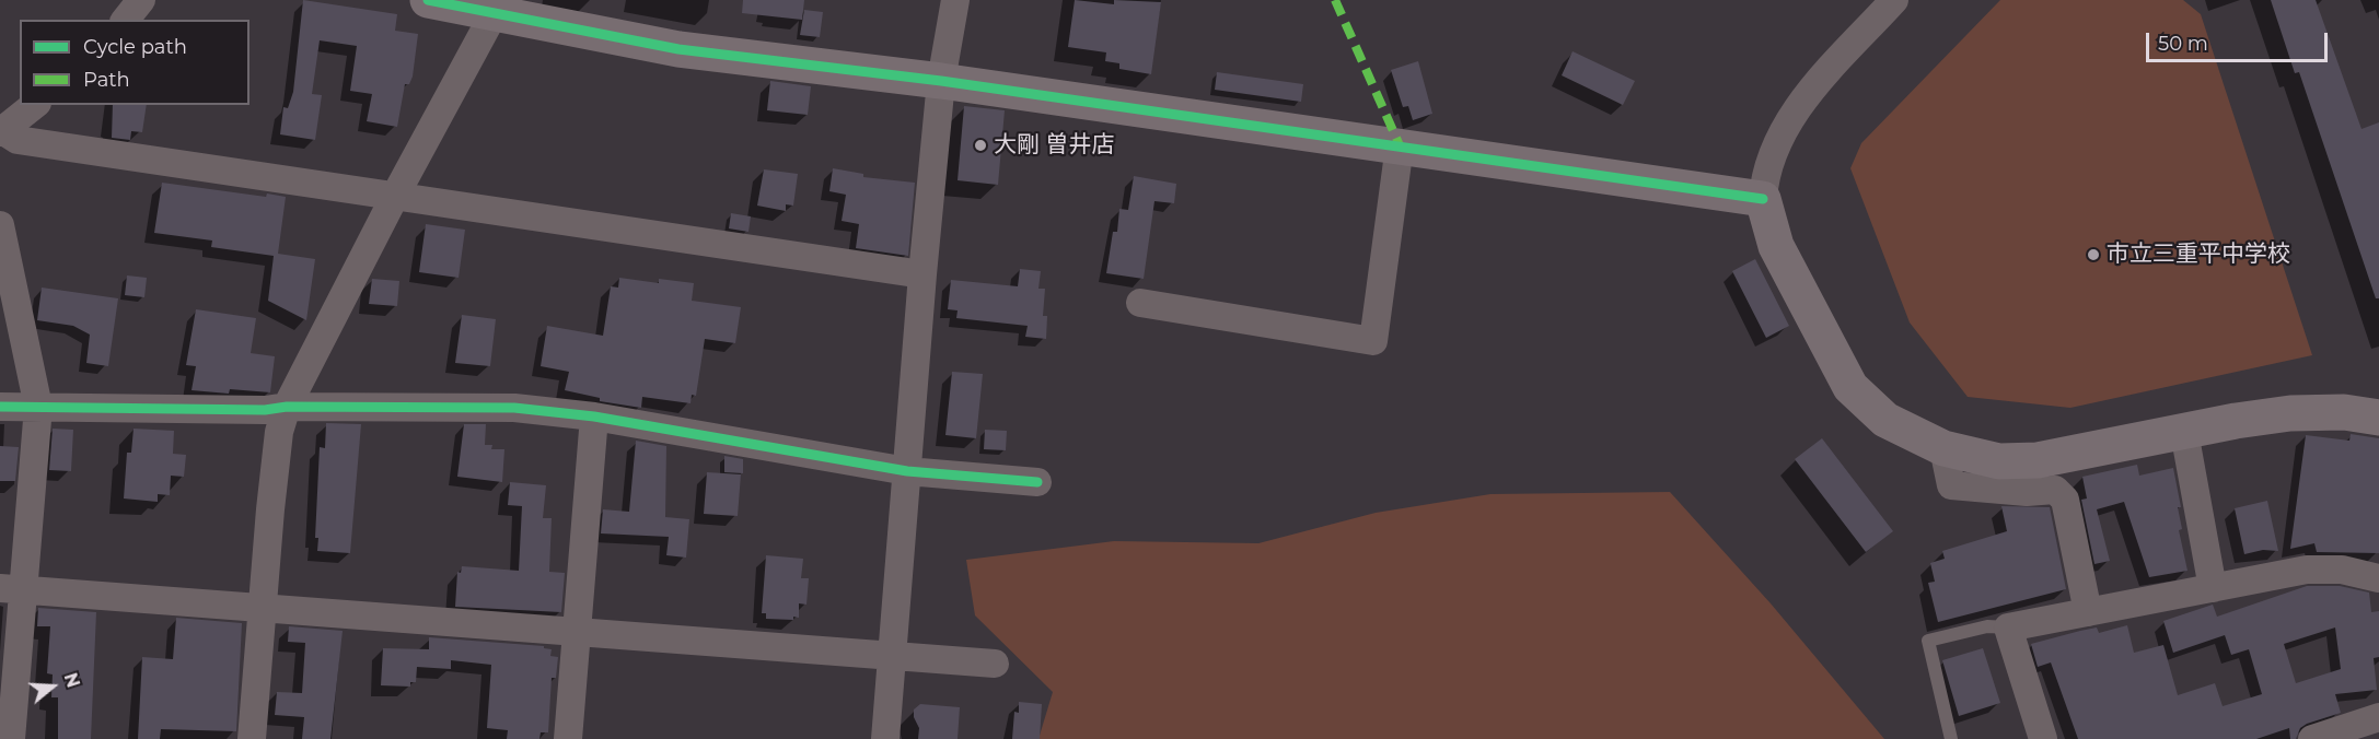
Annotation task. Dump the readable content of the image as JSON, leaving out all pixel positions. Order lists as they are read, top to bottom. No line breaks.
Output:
{"places":["大剛 曽井店","市立三重平中学校"],"legend":["Cycle path","Path"],"scale_bar":"50 m","north":"right"}
